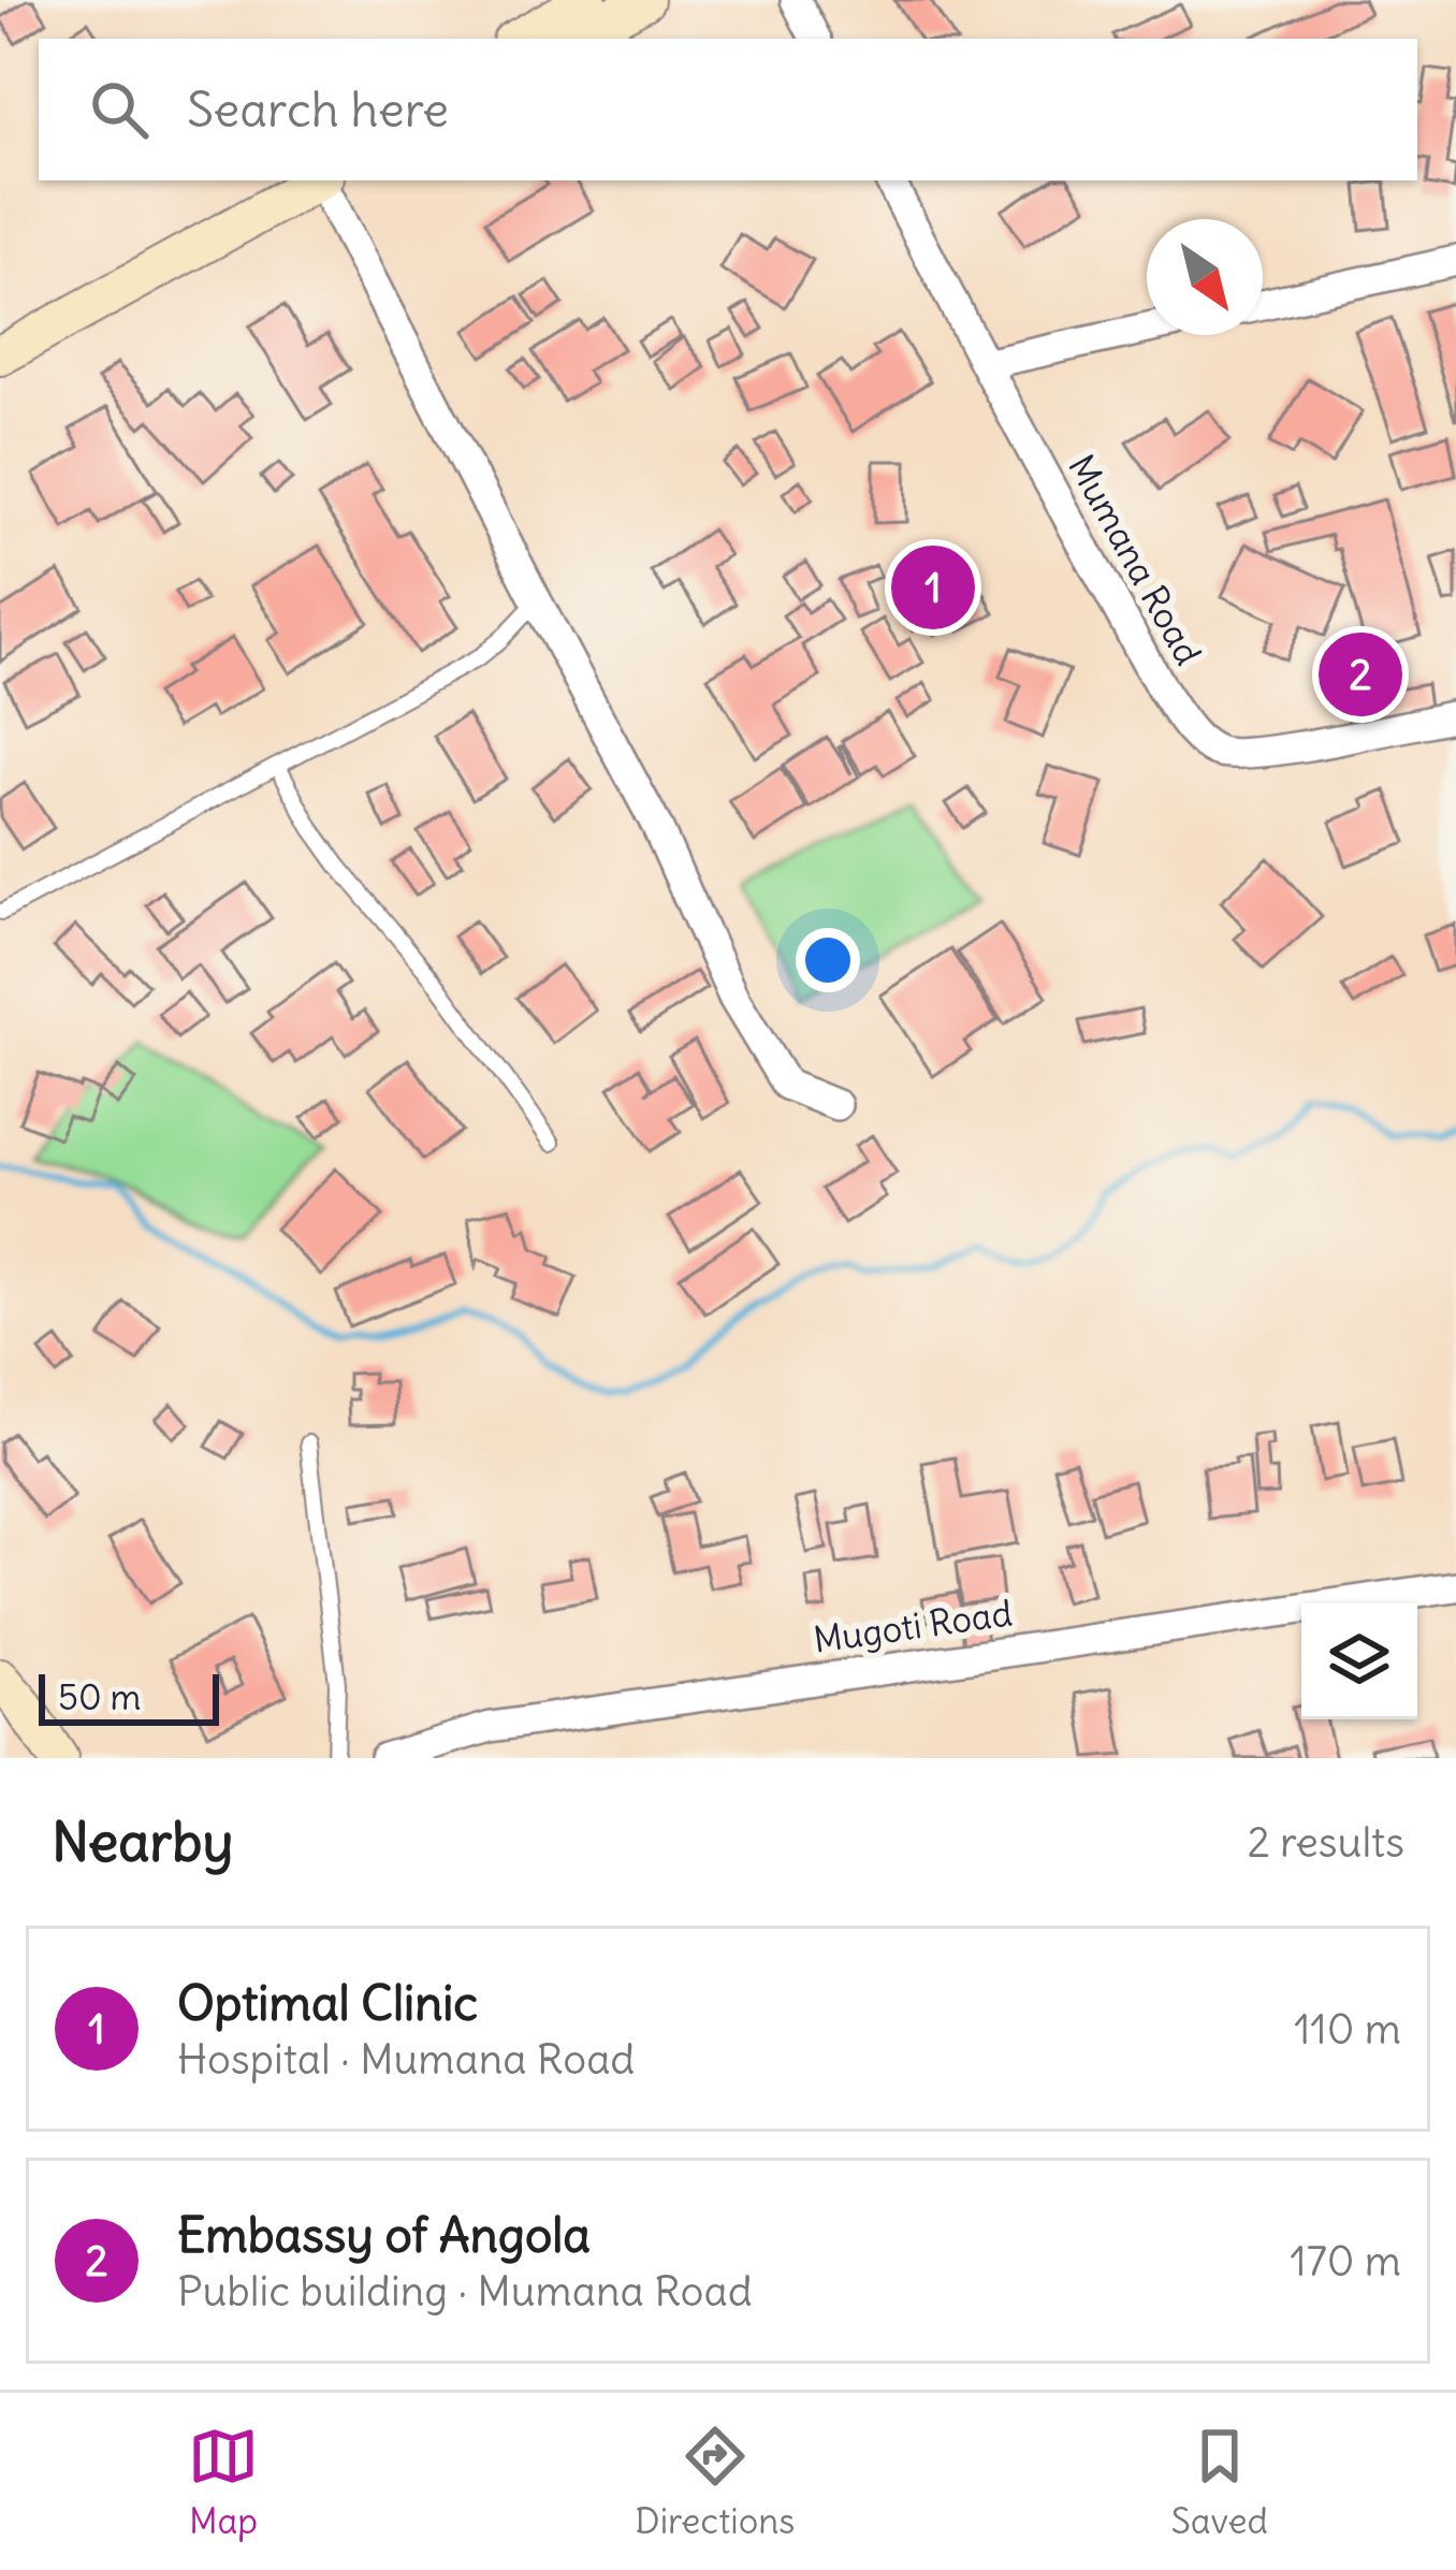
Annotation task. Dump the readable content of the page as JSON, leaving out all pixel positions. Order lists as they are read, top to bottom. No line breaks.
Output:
{"streets":{"street":["Mumana Road","Mugoti Road"]},"scale_bar":"50 m","north":"bottom right","page":{"search":"Search here","pins":["1","2"],"scale":"50 m","heading":["Nearby","2 results"],"list":[{"mark":"1","name":"Optimal Clinic","note":"Hospital · Mumana Road","value":"110 m"},{"mark":"2","name":"Embassy of Angola","note":"Public building · Mumana Road","value":"170 m"}],"nav":["Map","Directions","Saved"]}}
